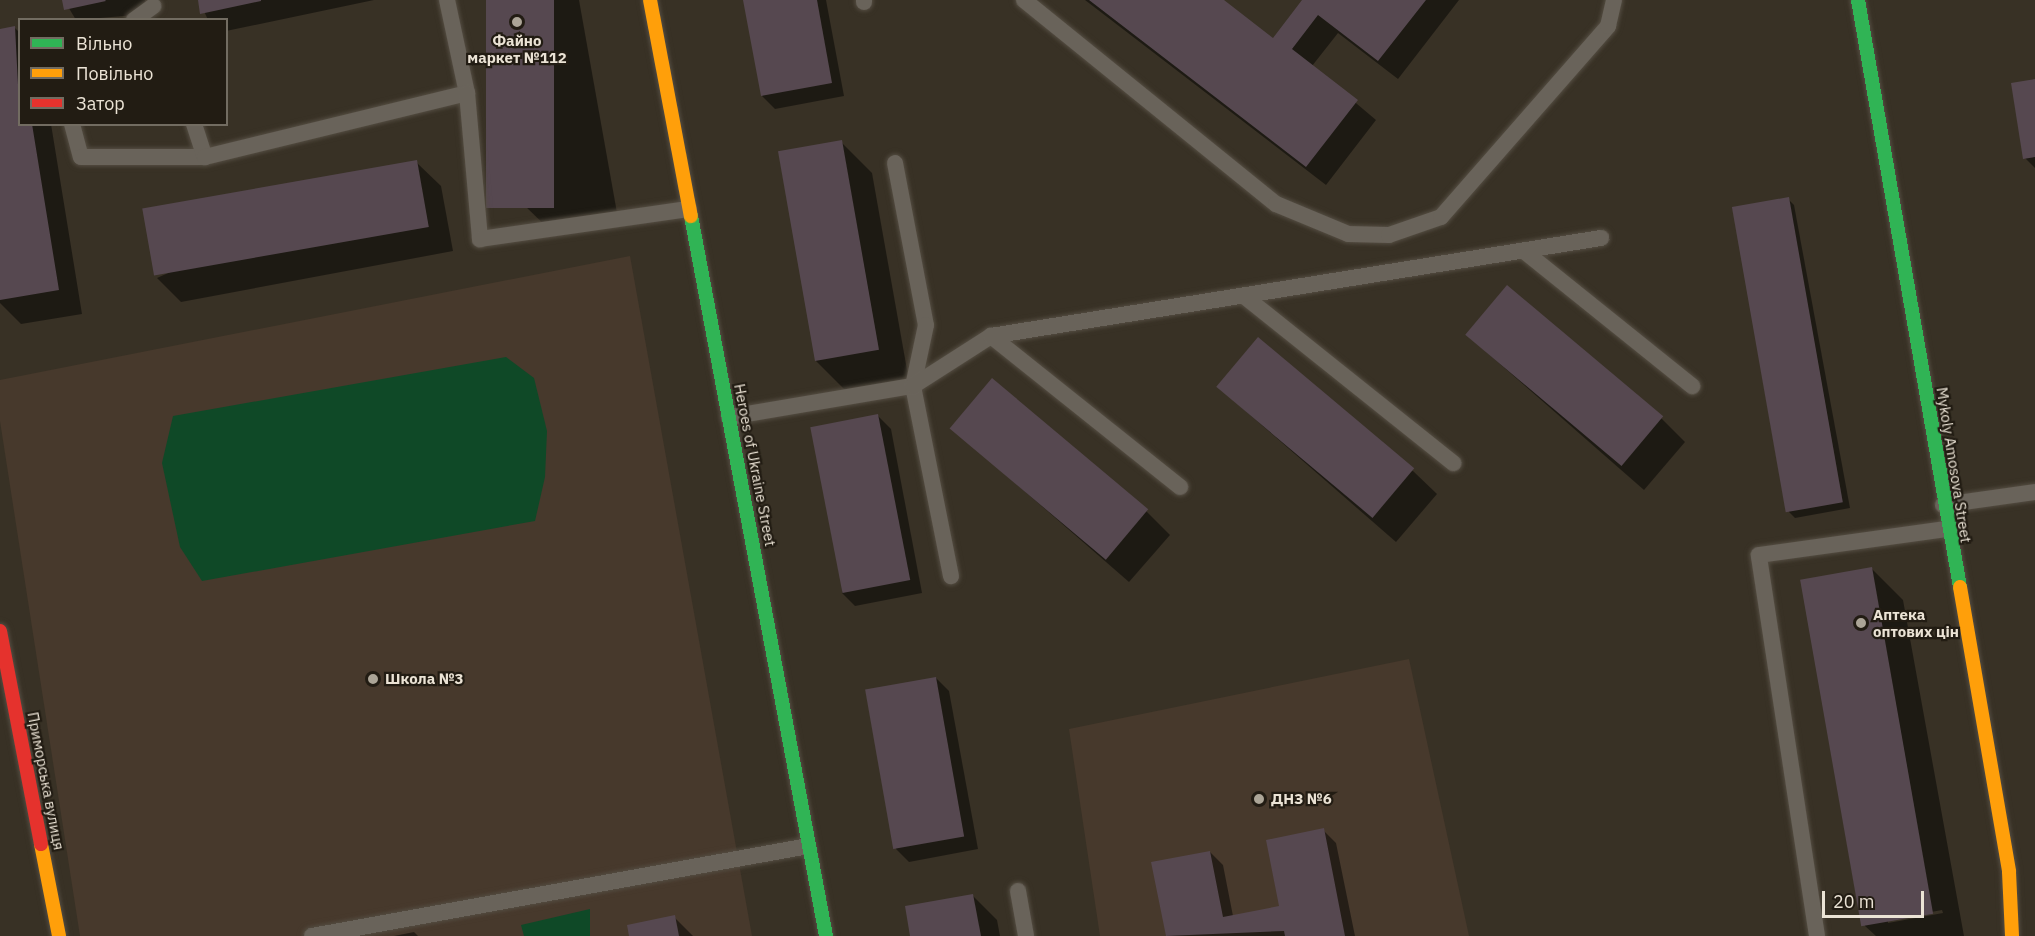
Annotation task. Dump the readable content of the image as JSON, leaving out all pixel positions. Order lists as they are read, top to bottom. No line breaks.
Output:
{"streets":{"street":["Heroes of Ukraine Street","Mykoly Amosova Street","Приморська вулиця"]},"places":["Файно маркет №112","Аптека оптових цін","Школа №3","ДНЗ №6"],"legend":["Вільно","Повільно","Затор"],"scale_bar":"20 m"}
